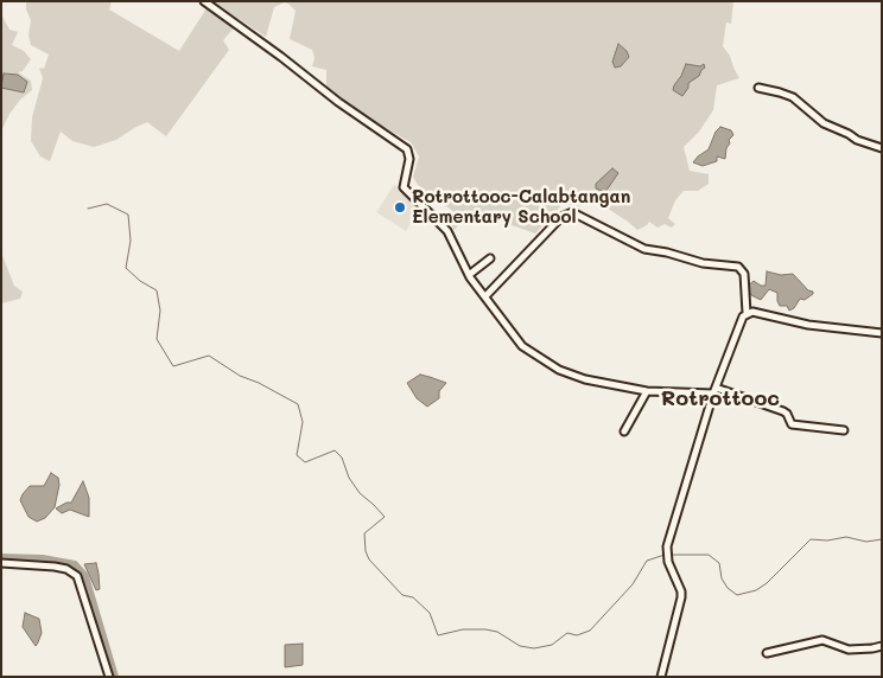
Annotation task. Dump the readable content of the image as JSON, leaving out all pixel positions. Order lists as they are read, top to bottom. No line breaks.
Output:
{"districts":["Rotrottooc"],"places":["Rotrottooc-Calabtangan Elementary School"]}
